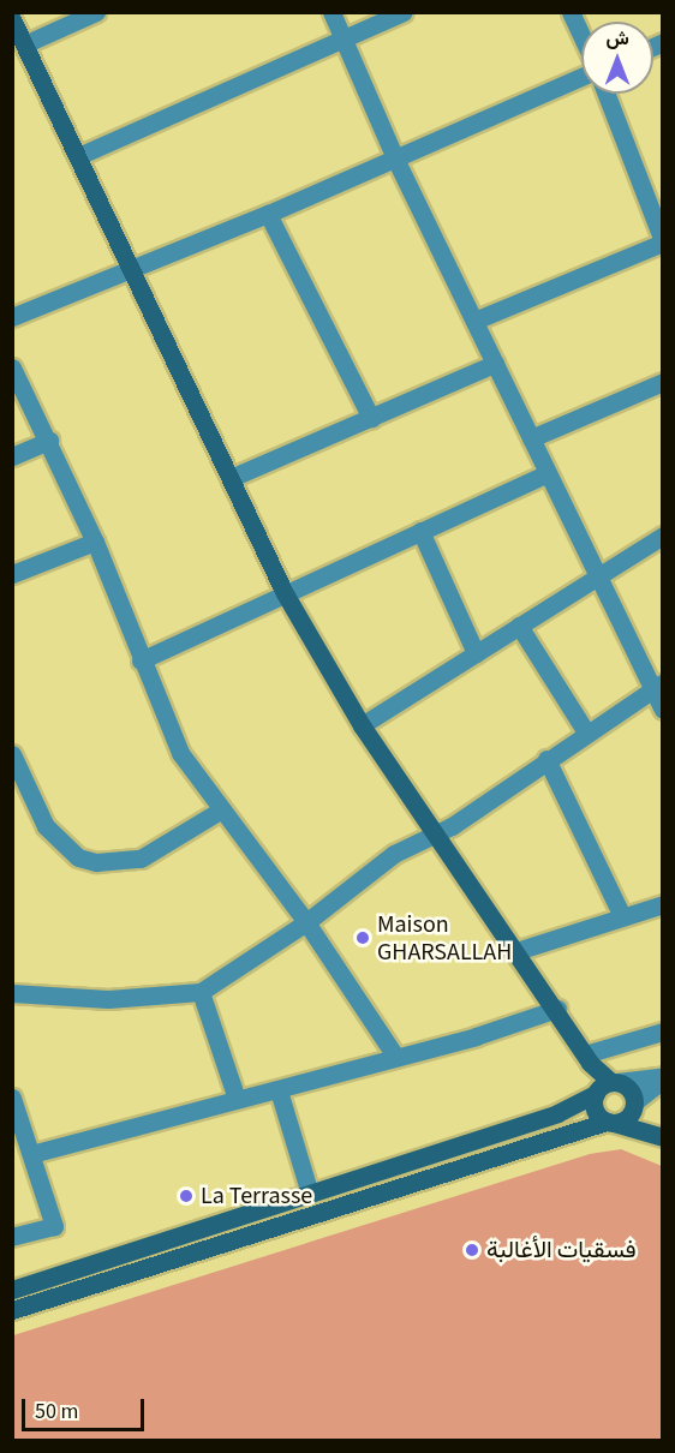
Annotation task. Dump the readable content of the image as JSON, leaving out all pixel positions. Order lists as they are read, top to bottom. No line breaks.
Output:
{"places":["Maison GHARSALLAH","La Terrasse","فسقيات الأغالبة"],"scale_bar":"50 m","north":"top"}
